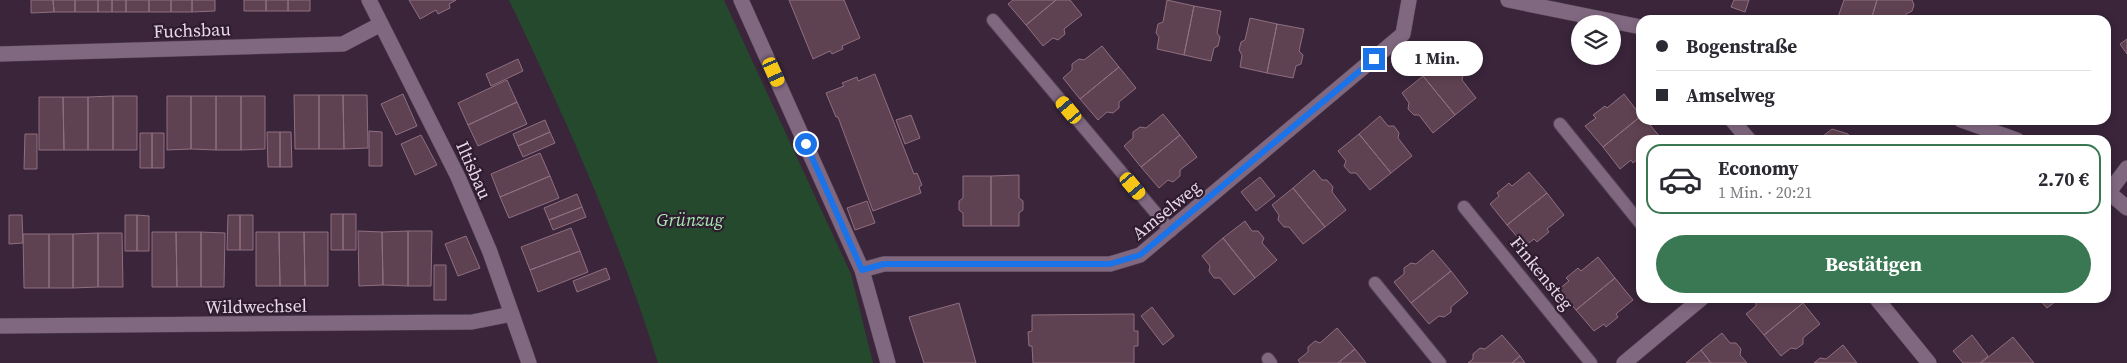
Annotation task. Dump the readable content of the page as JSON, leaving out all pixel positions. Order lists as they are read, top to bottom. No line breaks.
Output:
{"streets":{"street":["Fuchsbau","Iltisbau","Amselweg","Wildwechsel"],"lane":["Finkensteg"]},"crossings":[["Fuchsbau","Iltisbau"],["Iltisbau","Wildwechsel"]],"parks":["Grünzug"],"page":{"banner":["Bogenstraße","Amselweg"],"bubble":"1 Min.","list":[{"name":"Economy","note":"1 Min. · 20:21","value":"2.70 €"}],"buttons":"Bestätigen"}}
